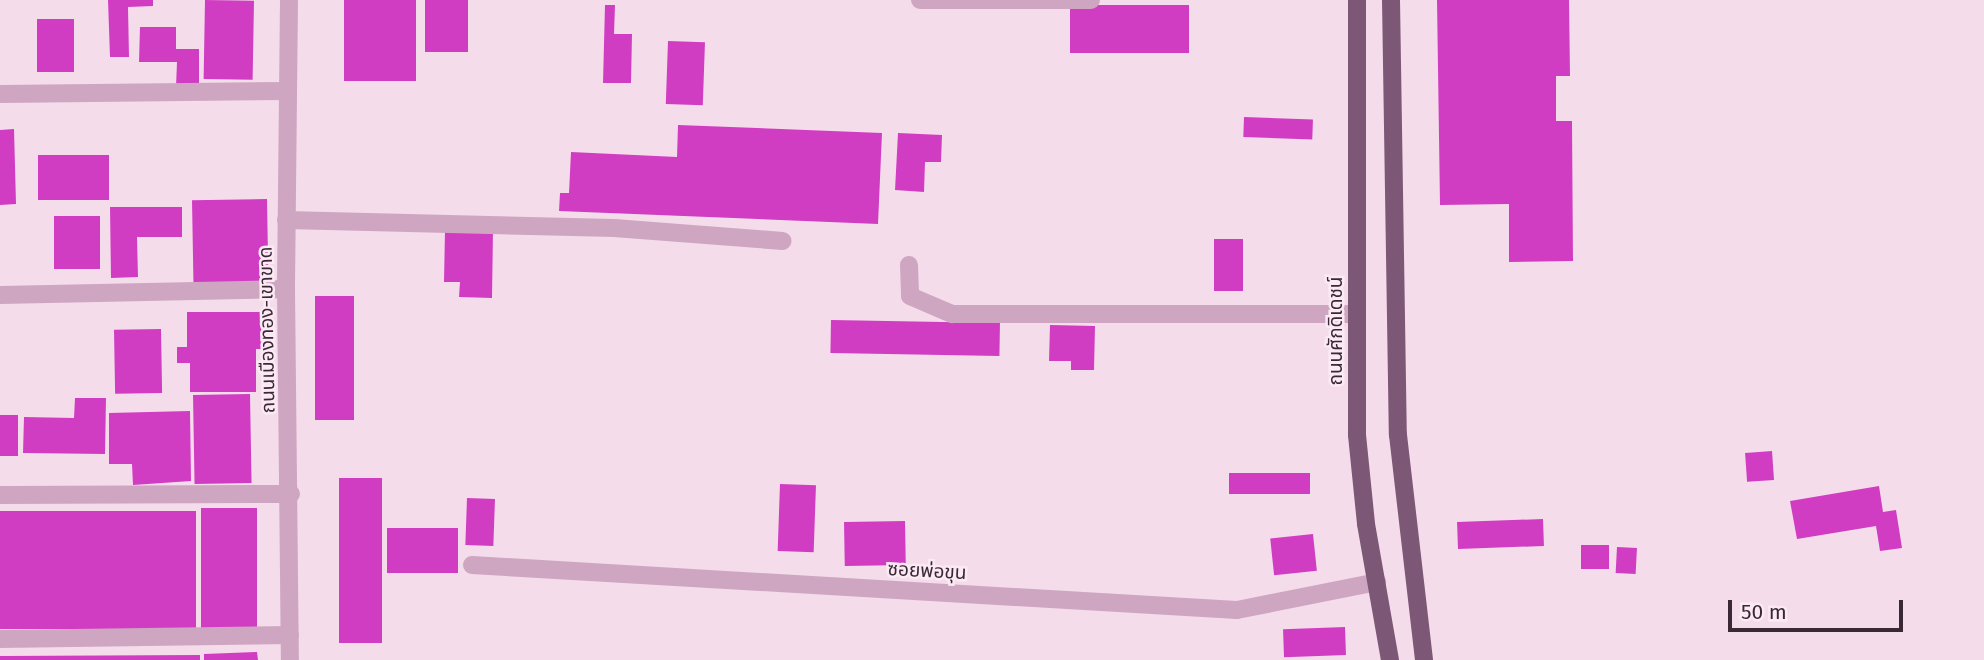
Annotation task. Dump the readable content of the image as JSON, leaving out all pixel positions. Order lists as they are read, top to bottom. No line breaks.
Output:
{"streets":{"main road":["ถนนศักดิเดชน์"],"street":["ถนนเมืองทอง-เขาขาด","ซอยพ่อขุน"]},"crossings":[["ถนนศักดิเดชน์","ซอยพ่อขุน"]],"scale_bar":"50 m"}
